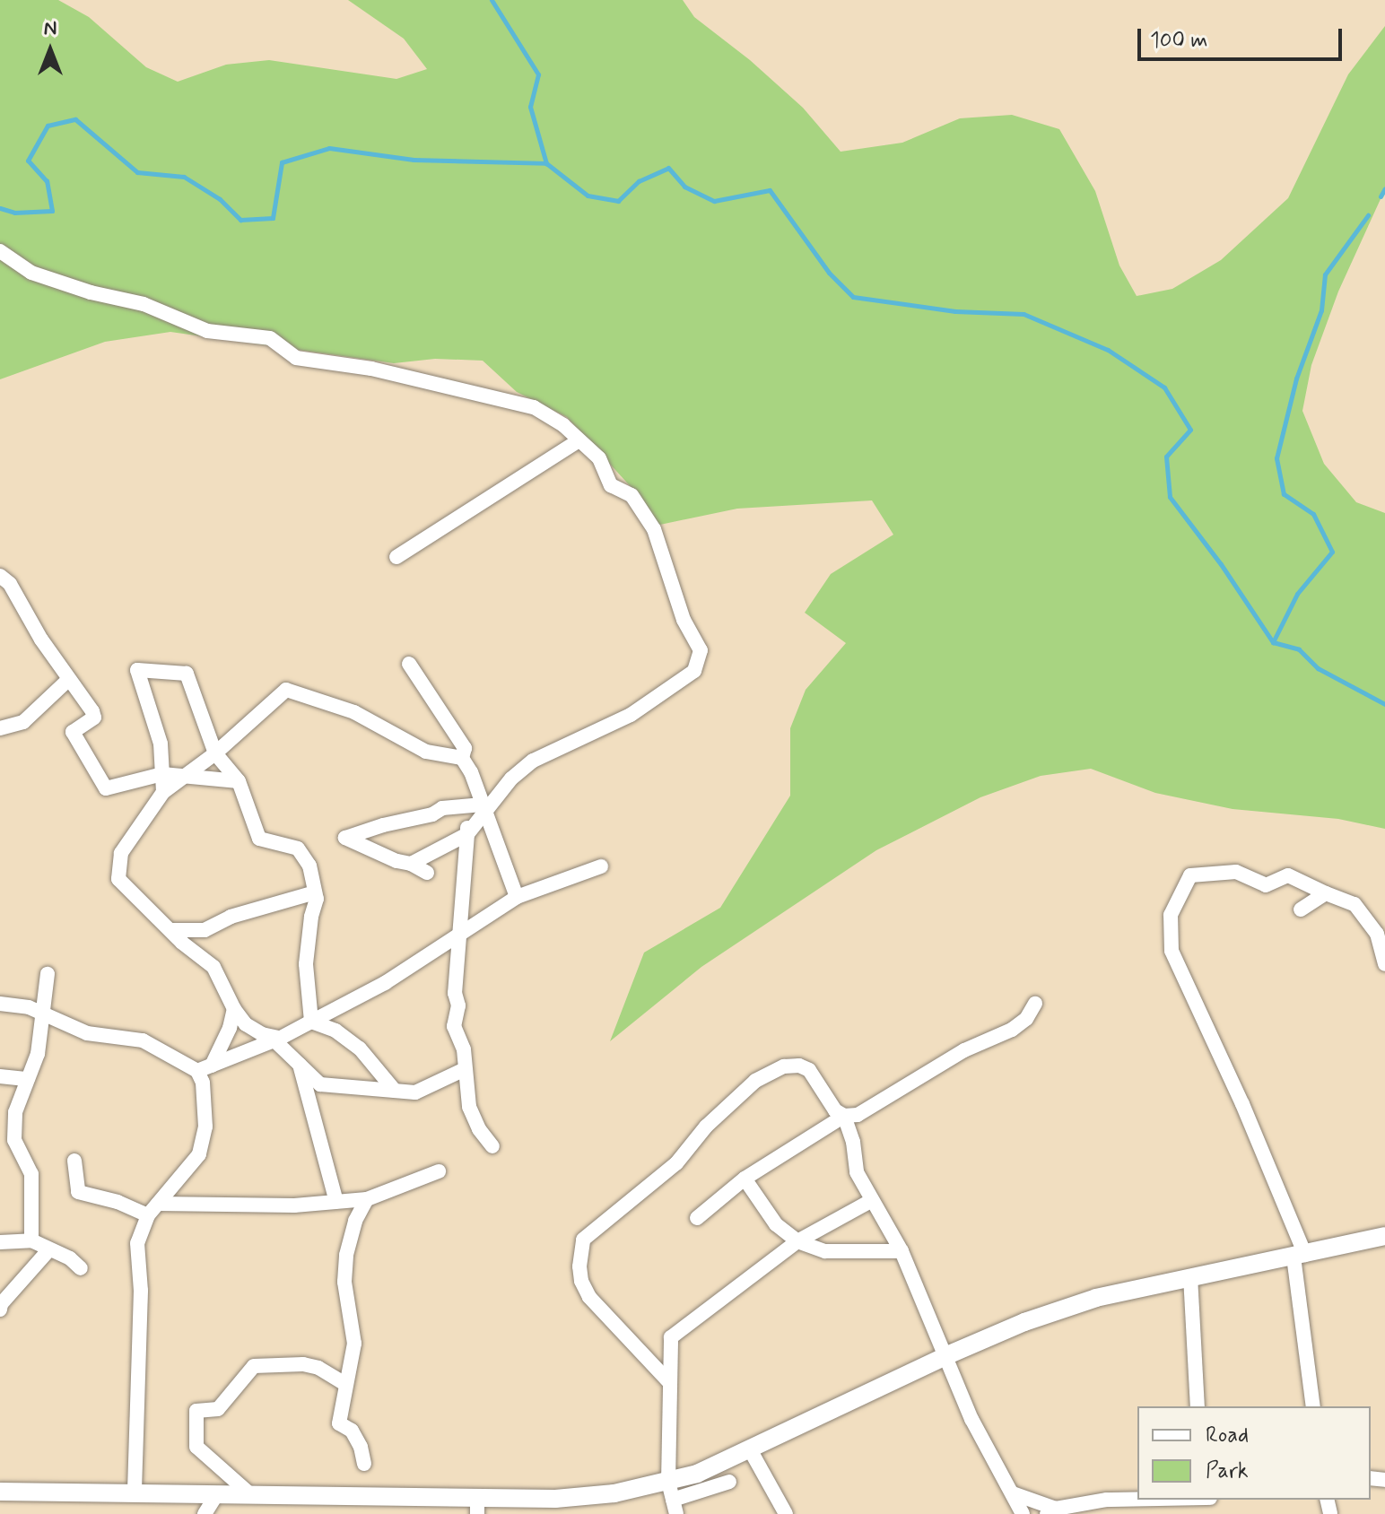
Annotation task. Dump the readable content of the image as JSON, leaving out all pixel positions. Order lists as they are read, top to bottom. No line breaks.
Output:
{"legend":["Road","Park"],"scale_bar":"100 m","north":"top"}
